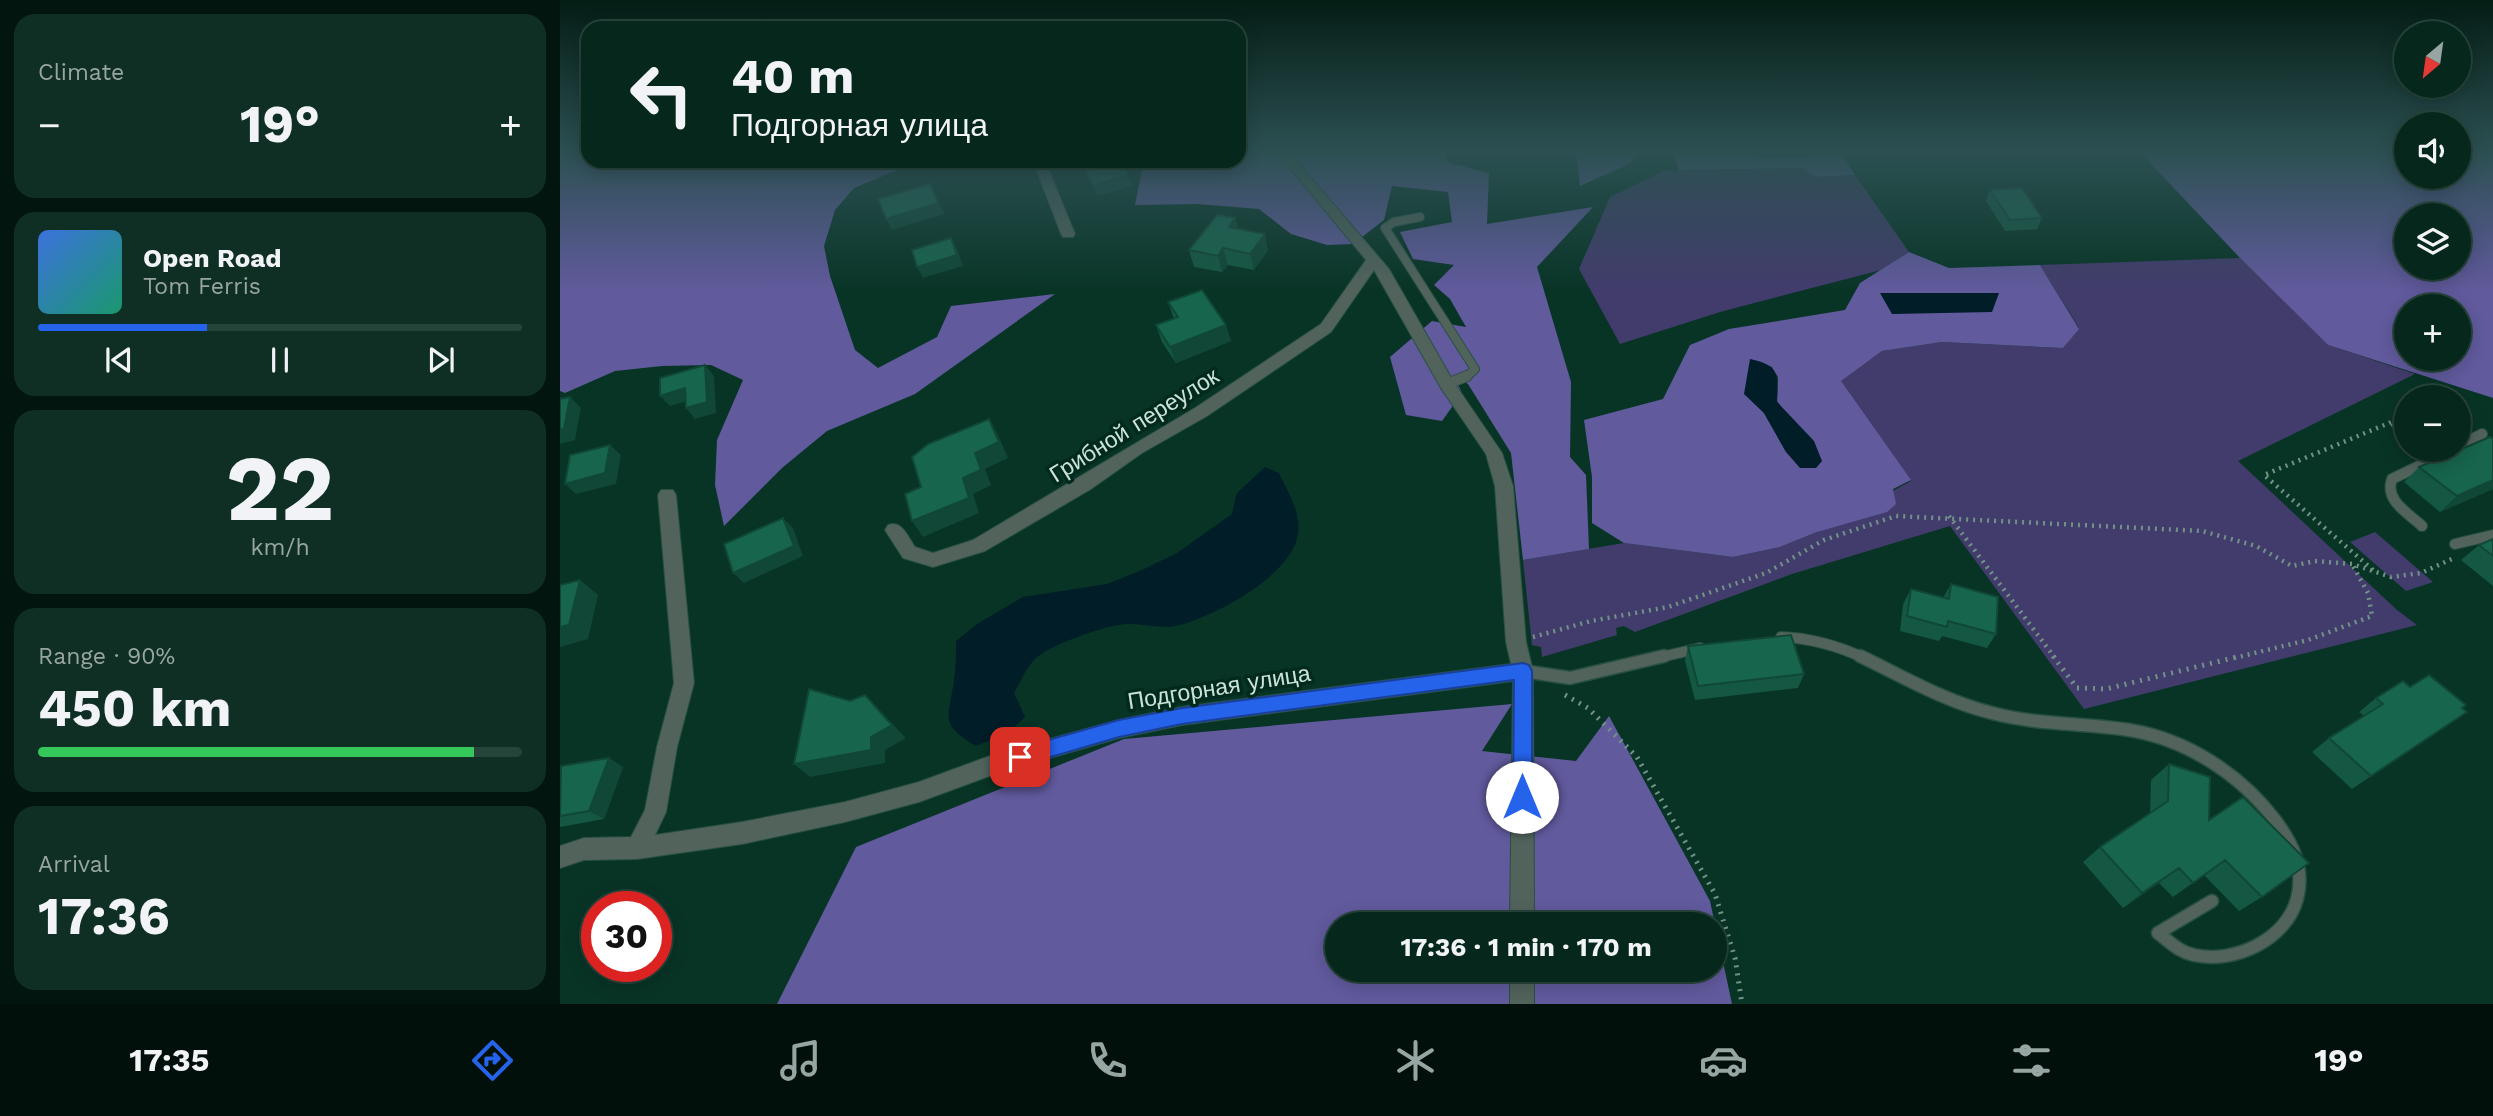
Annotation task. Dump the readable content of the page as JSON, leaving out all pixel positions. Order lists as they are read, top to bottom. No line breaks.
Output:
{"streets":{"street":["Грибной переулок","Подгорная улица"]},"north":"bottom left","page":{"tile":["Climate",["22","km/h"],["Range · 90%","450 km"],["Arrival","17:36"]],"map_buttons":["+","−"],"turn":["40 m","Подгорная улица"],"heat":["−","19°","+"],"song":["Open Road","Tom Ferris"],"limit":"30","trip":"17:36 · 1 min · 170 m","tabs":["17:35","19°"]}}
